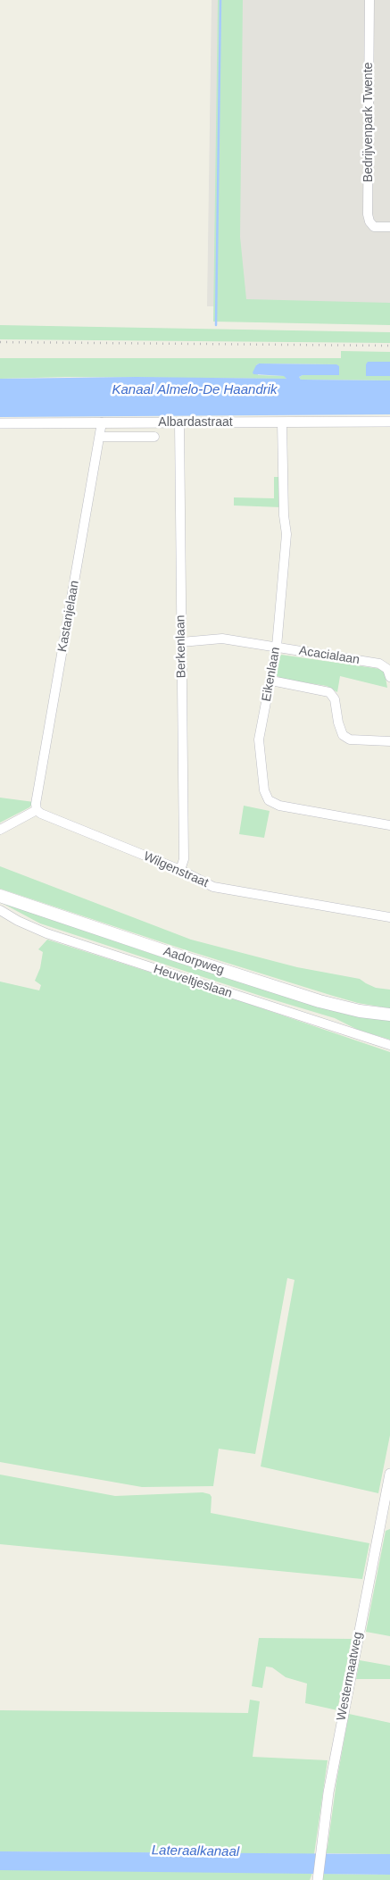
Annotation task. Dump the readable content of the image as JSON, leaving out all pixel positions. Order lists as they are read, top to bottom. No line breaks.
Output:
{"streets":{"main road":["Aadorpweg"],"street":["Bedrijvenpark Twente","Albardastraat","Kastanjelaan","Berkenlaan","Acacialaan","Eikenlaan","Wilgenstraat","Heuveltjeslaan","Westermaatweg"]},"crossings":[["Albardastraat","Kastanjelaan"],["Albardastraat","Berkenlaan"],["Albardastraat","Eikenlaan"],["Kastanjelaan","Wilgenstraat"],["Berkenlaan","Acacialaan"],["Berkenlaan","Wilgenstraat"],["Acacialaan","Eikenlaan"]],"water":["Kanaal Almelo-De Haandrik","Lateraalkanaal"]}
